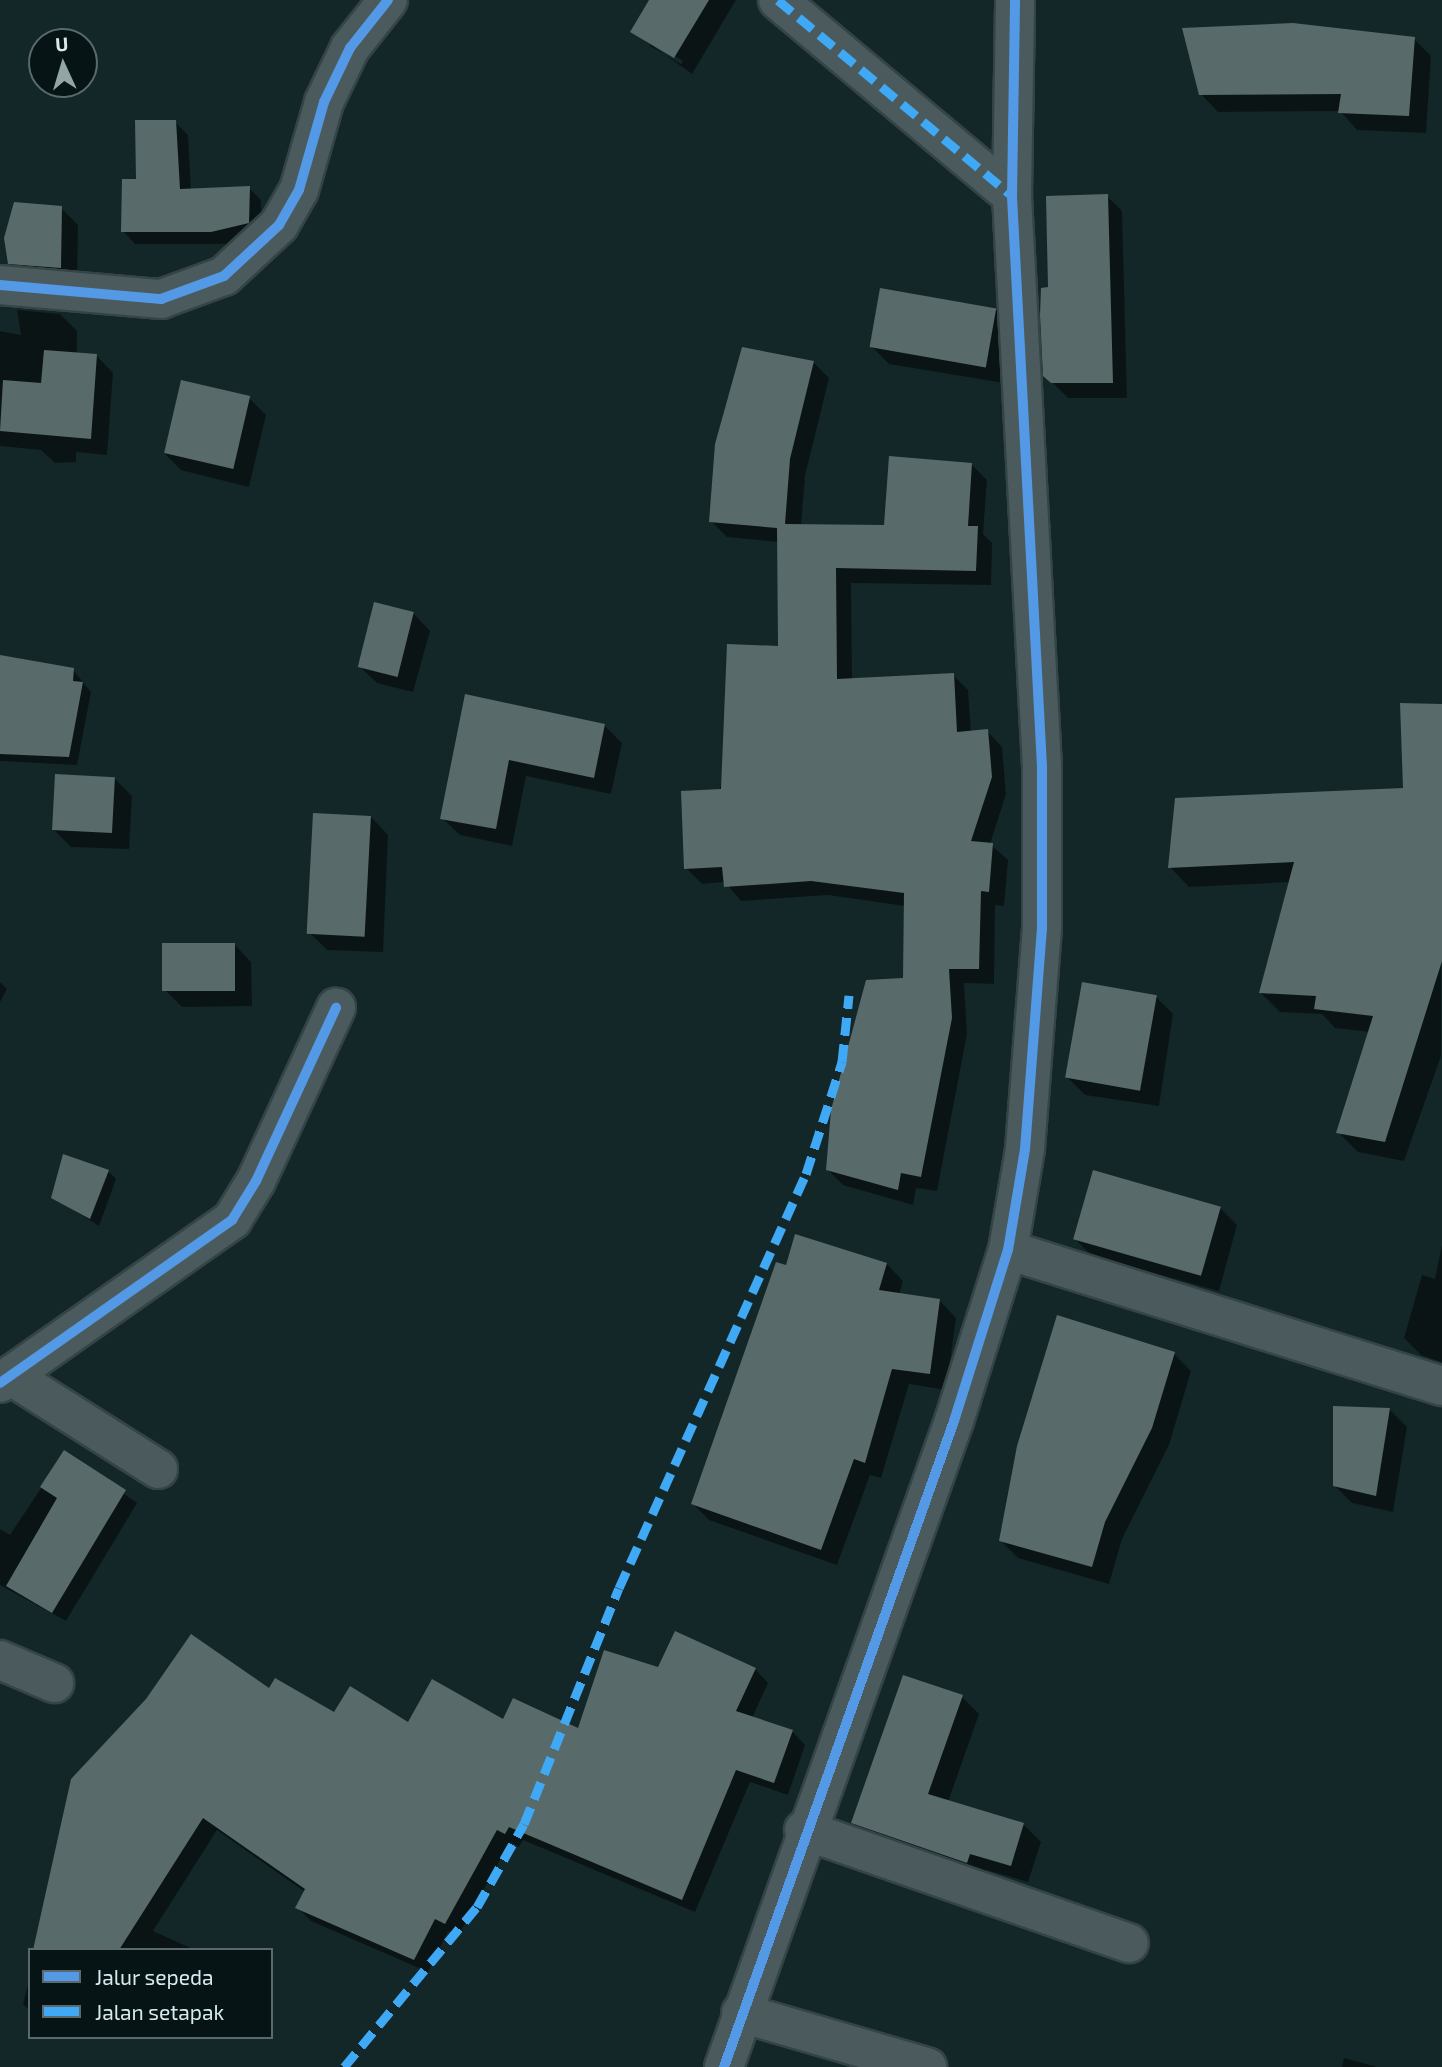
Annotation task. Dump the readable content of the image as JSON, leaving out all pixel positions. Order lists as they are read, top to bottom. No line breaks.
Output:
{"legend":["Jalur sepeda","Jalan setapak"],"north":"top"}
